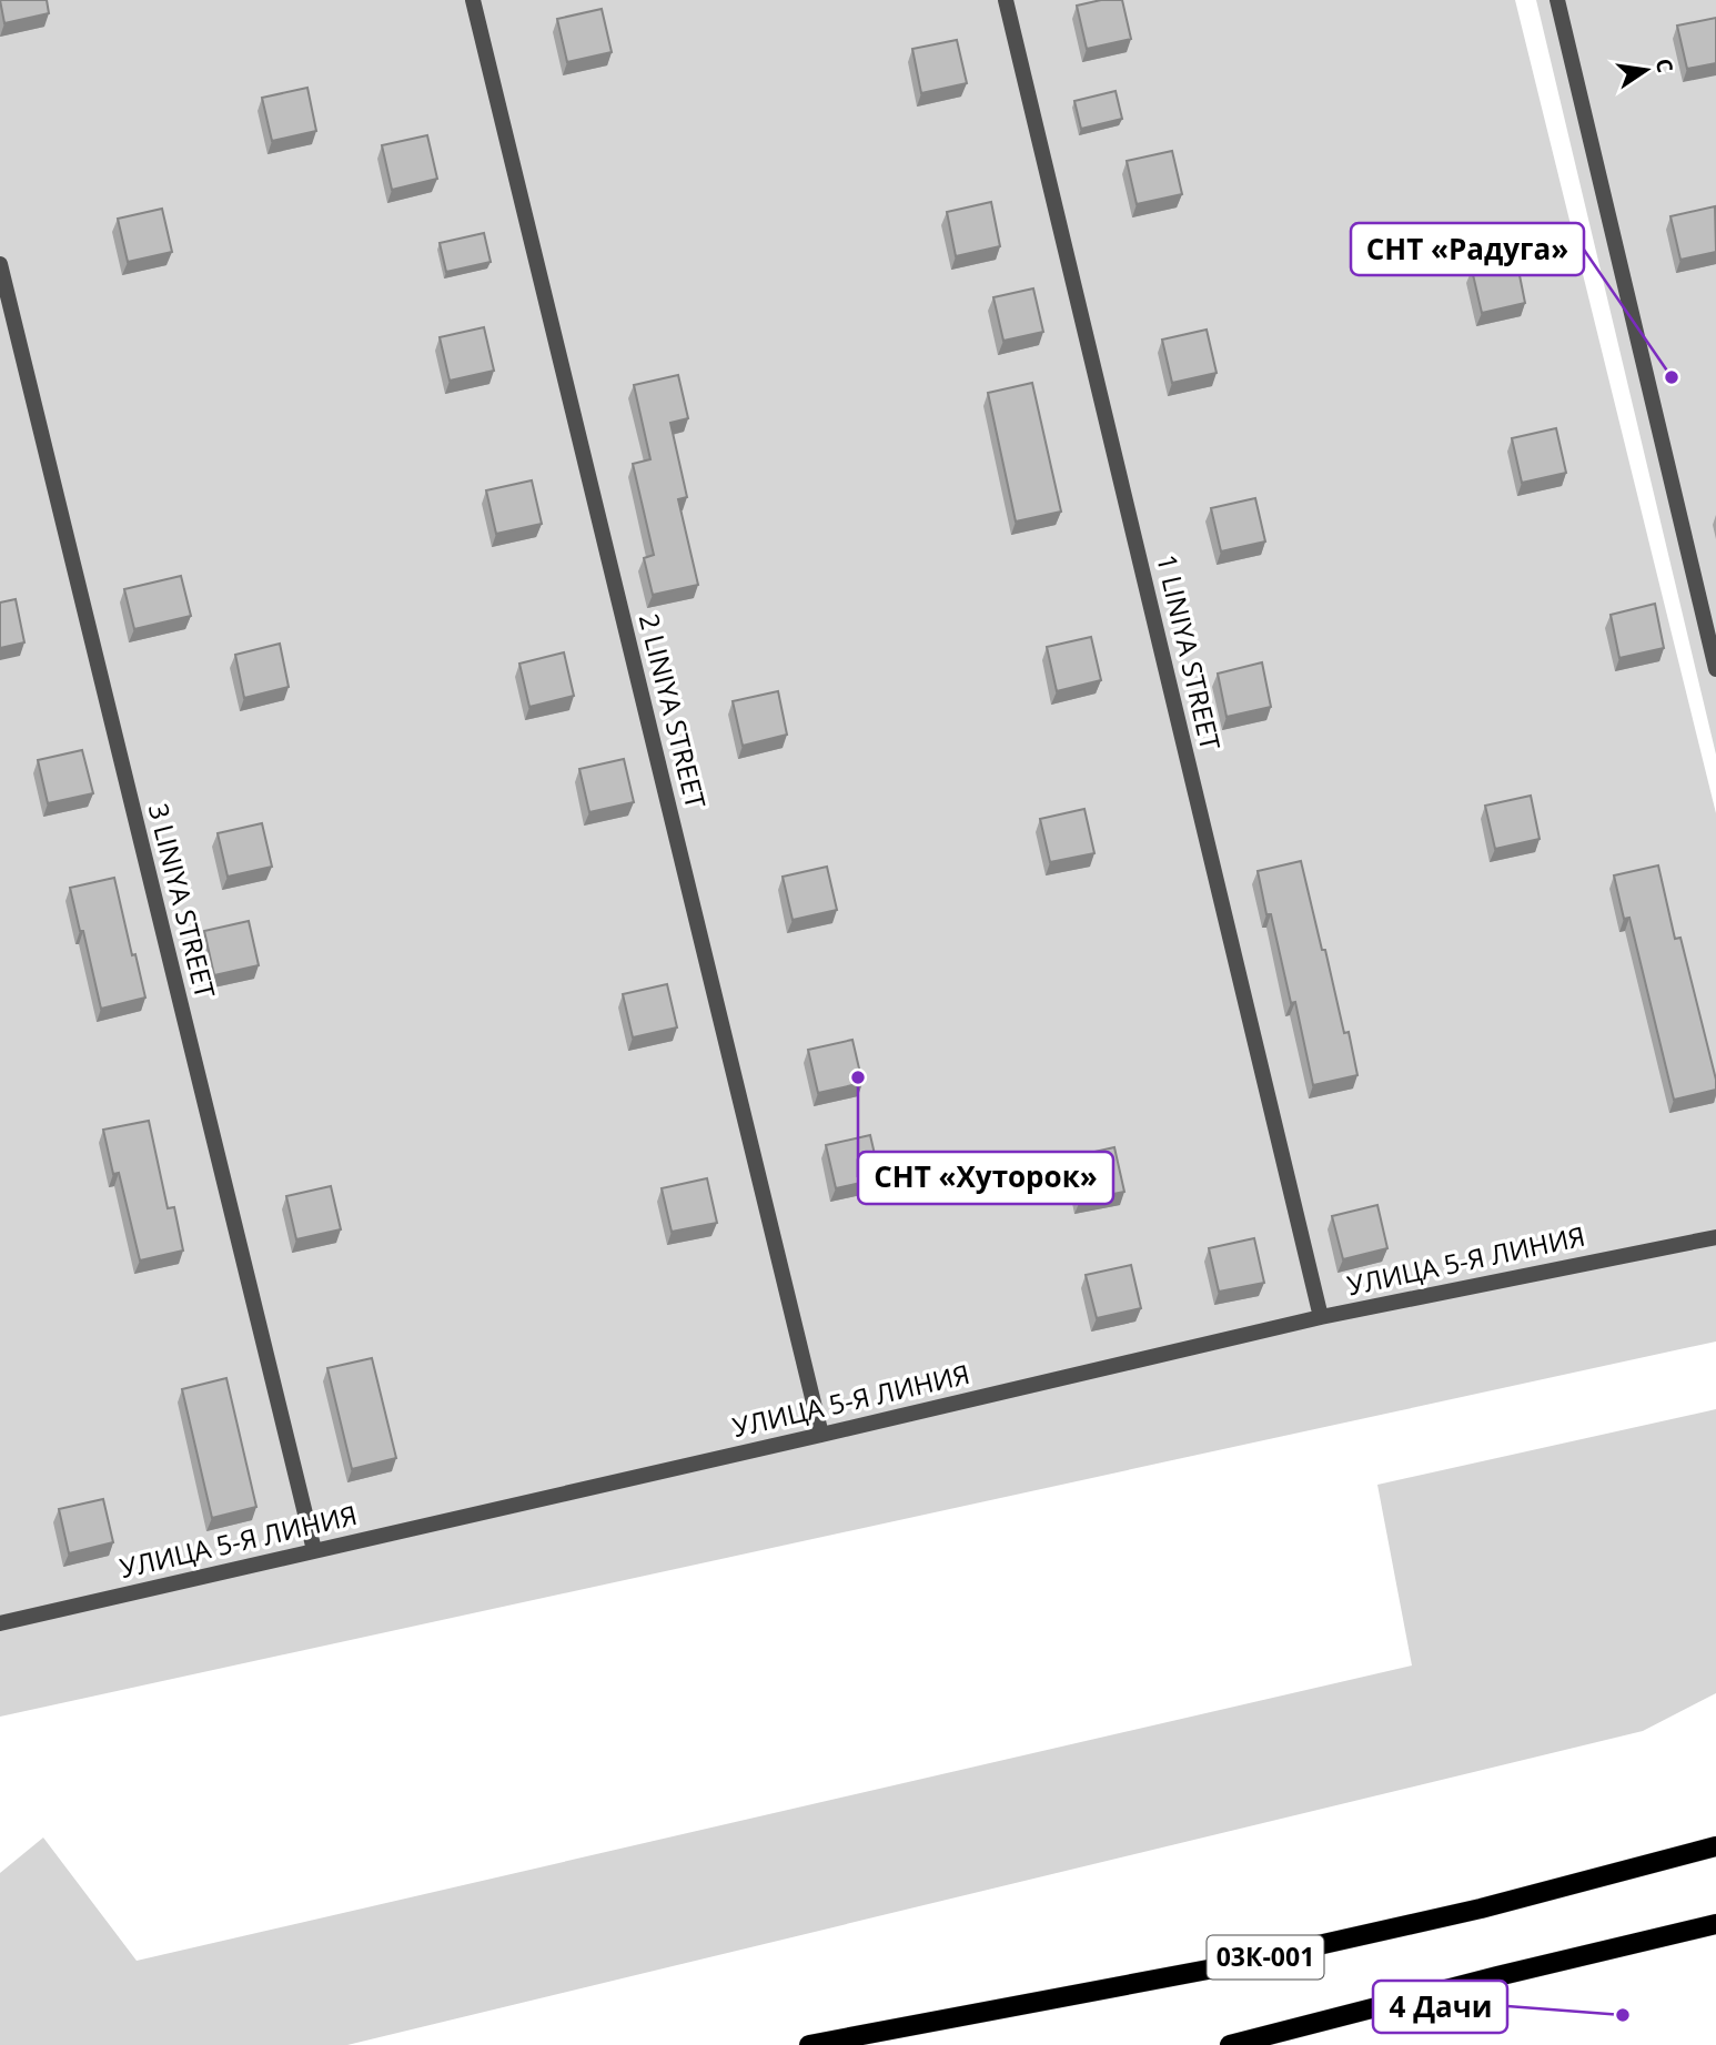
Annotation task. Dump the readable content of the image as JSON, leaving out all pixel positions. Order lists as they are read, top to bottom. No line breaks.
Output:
{"streets":{"main road":["03К-001"],"street":["1 LINIYA STREET","2 LINIYA STREET","3 LINIYA STREET","УЛИЦА 5-Я ЛИНИЯ"]},"crossings":[["1 LINIYA STREET","УЛИЦА 5-Я ЛИНИЯ"],["2 LINIYA STREET","УЛИЦА 5-Я ЛИНИЯ"],["3 LINIYA STREET","УЛИЦА 5-Я ЛИНИЯ"]],"places":["СНТ «Радуга»","СНТ «Хуторок»","4 Дачи"],"north":"right"}
